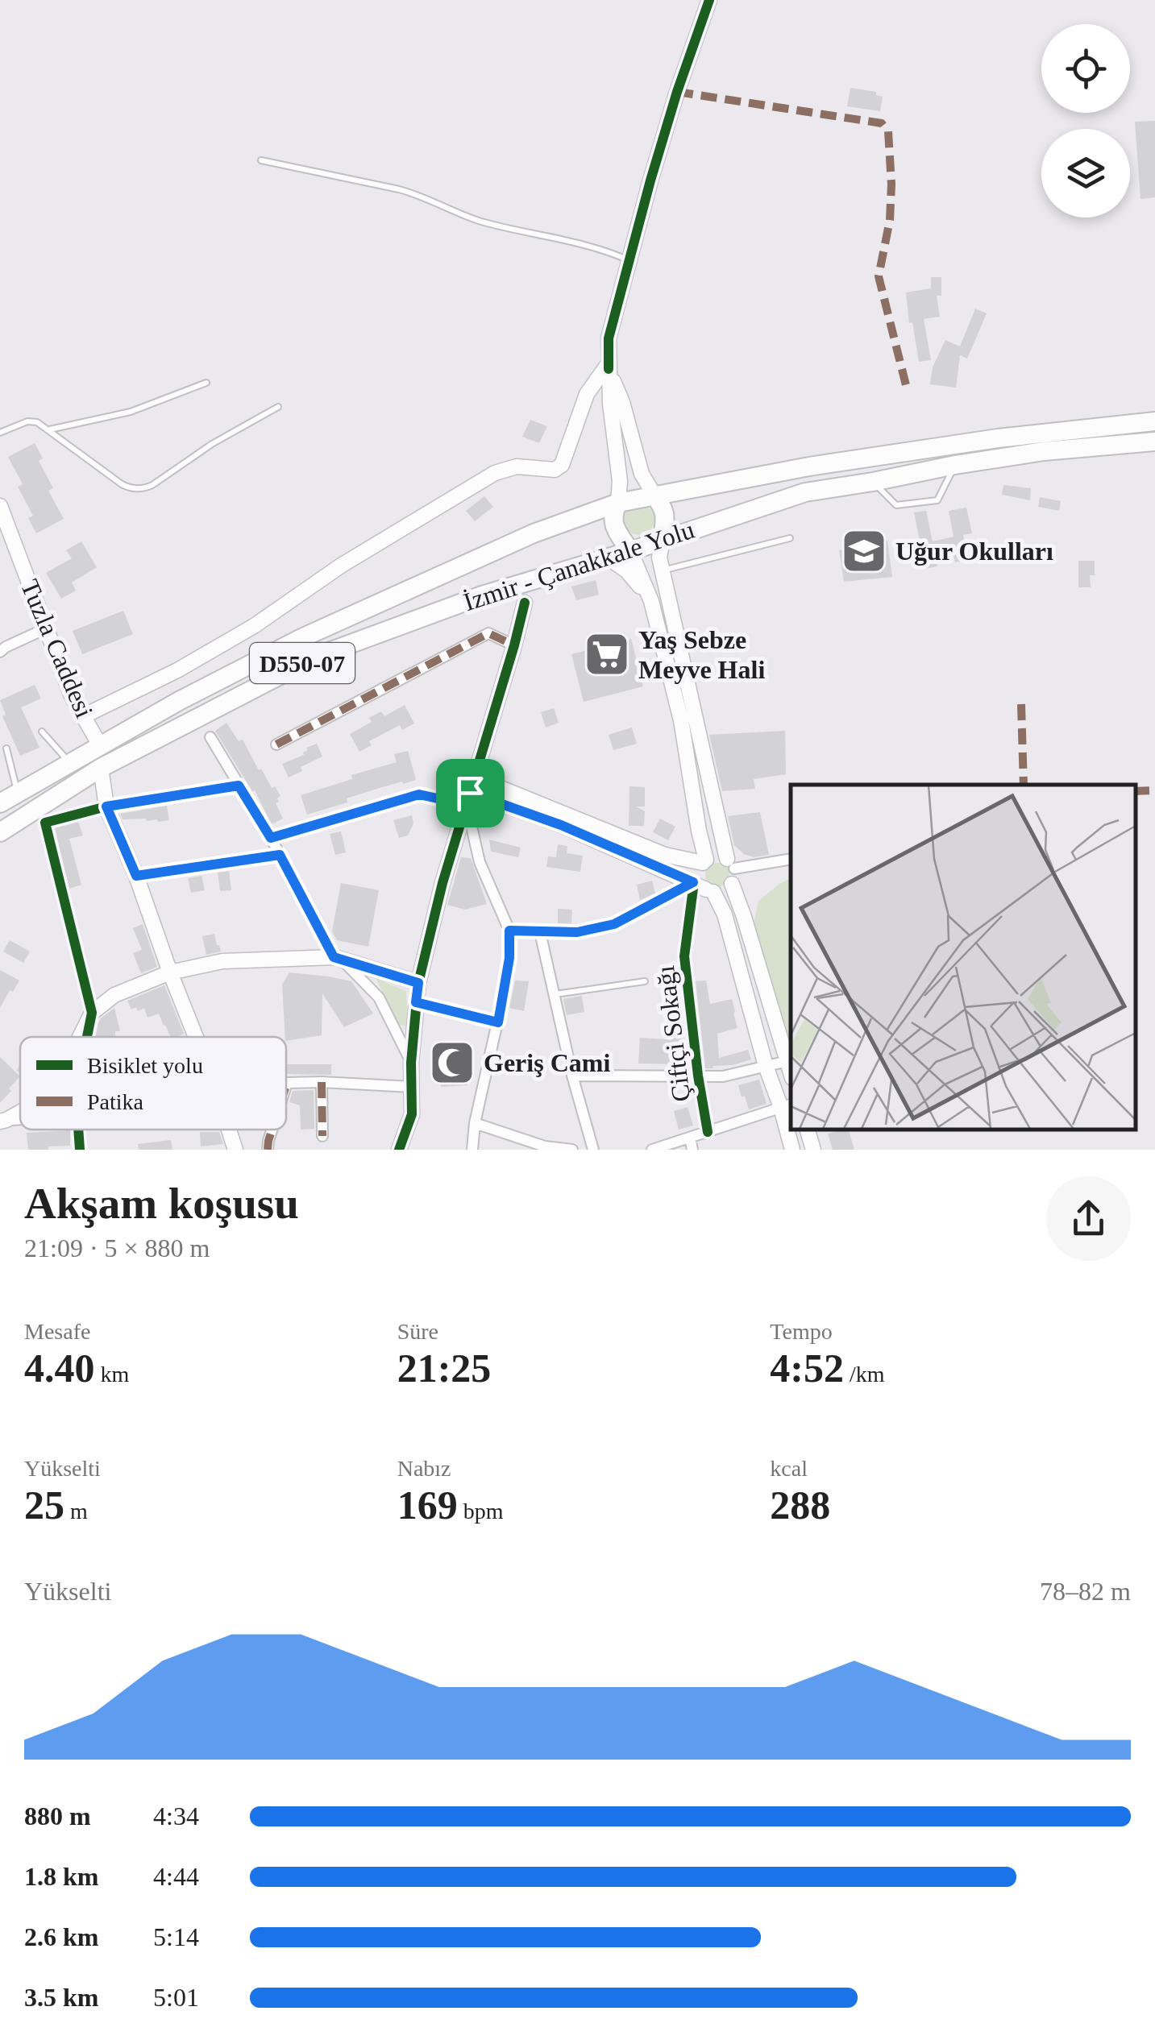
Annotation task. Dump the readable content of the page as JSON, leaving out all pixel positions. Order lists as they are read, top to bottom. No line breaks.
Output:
{"streets":{"highway":["İzmir - Çanakkale Yolu","D550-07"],"main road":["Tuzla Caddesi"],"street":["Çiftçi Sokağı"]},"crossings":[["İzmir - Çanakkale Yolu","Tuzla Caddesi"]],"places":{"school or university":["Uğur Okulları"],"supermarket":["Yaş Sebze Meyve Hali"],"mosque":["Geriş Cami"]},"legend":["Bisiklet yolu","Patika"],"page":{"heading":["Akşam koşusu","21:09 · 5 × 880 m"],"stats":[["Mesafe","4.40 km"],["Süre","21:25"],["Tempo","4:52 /km"],["Yükselti","25 m"],["Nabız","169 bpm"],["kcal","288"]],"chart":["Yükselti","78–82 m"],"list":[{"name":"880 m","note":"4:34"},{"name":"1.8 km","note":"4:44"},{"name":"2.6 km","note":"5:14"},{"name":"3.5 km","note":"5:01"}]}}
